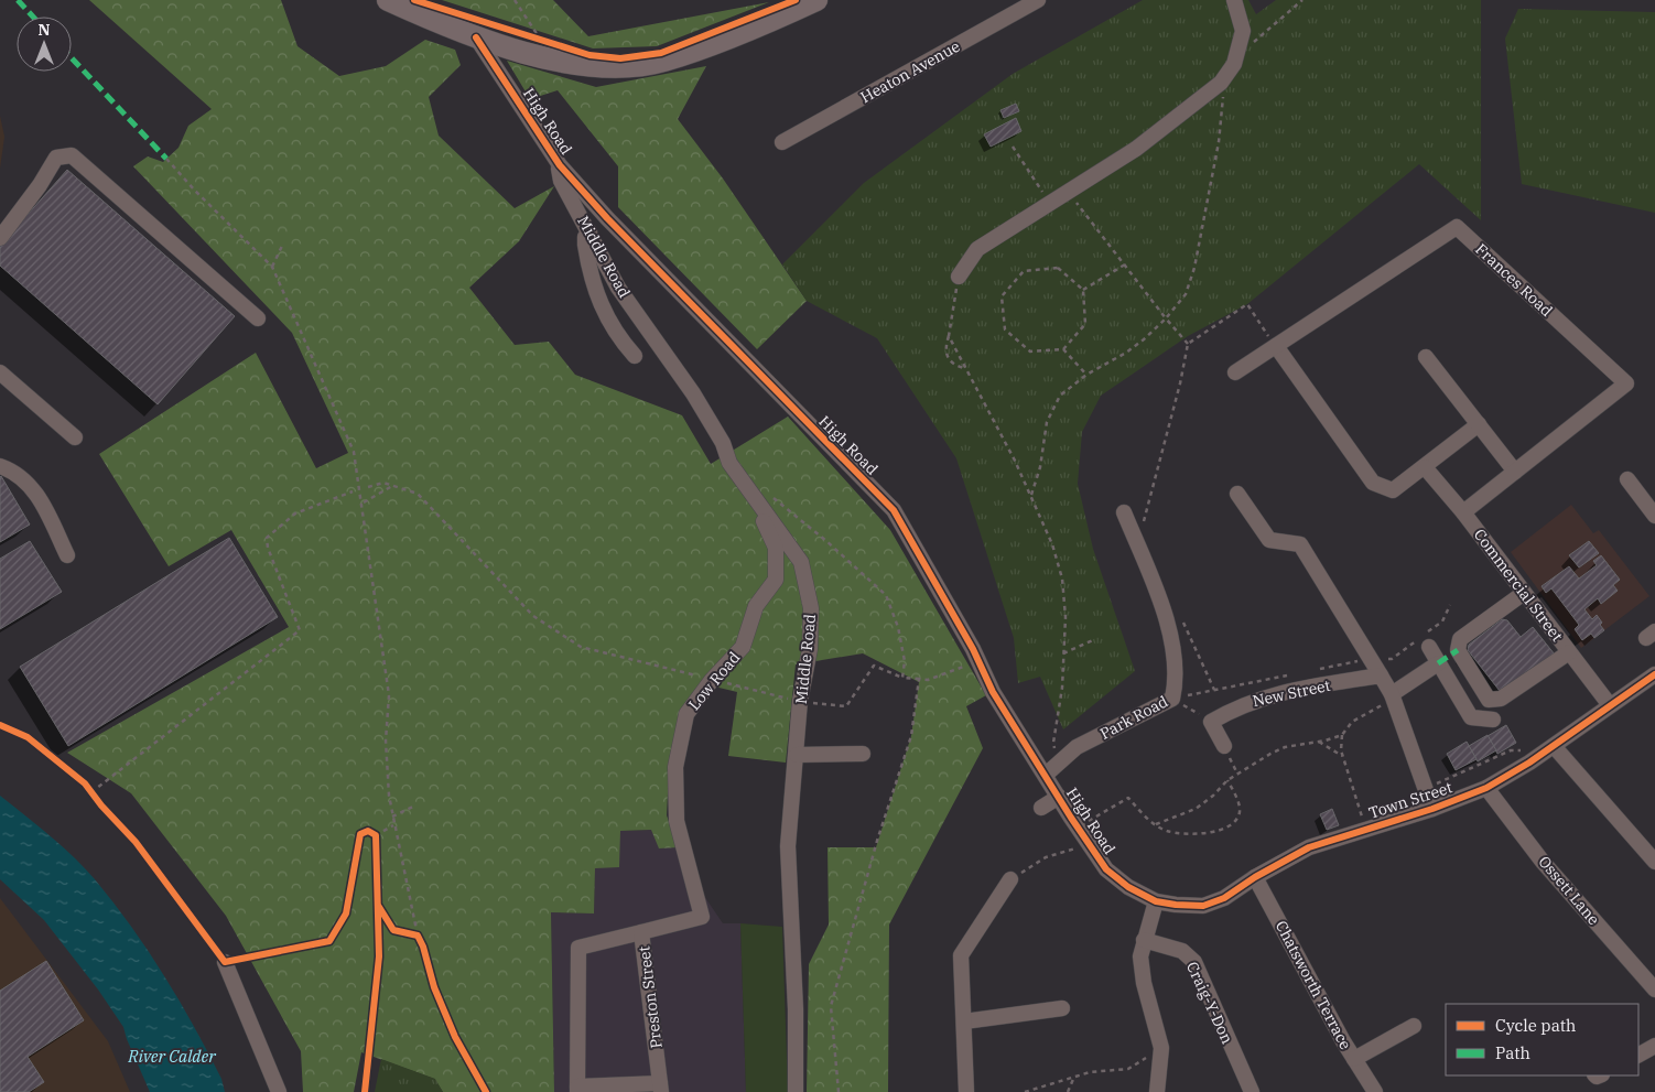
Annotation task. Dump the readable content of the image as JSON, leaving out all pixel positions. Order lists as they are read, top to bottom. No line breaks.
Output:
{"streets":{"street":["Heaton Avenue","High Road","Middle Road","Frances Road","Commercial Street","Low Road","New Street","Park Road","Town Street","Ossett Lane","Chatsworth Terrace","Preston Street","Craig-Y-Don"]},"crossings":[["High Road","Middle Road"],["High Road","Park Road"],["High Road","Town Street"],["Middle Road","Low Road"],["Frances Road","Commercial Street"],["Commercial Street","Town Street"],["Low Road","Preston Street"],["Town Street","Ossett Lane"],["Town Street","Chatsworth Terrace"]],"water":["River Calder"],"legend":["Cycle path","Path"],"north":"top"}
